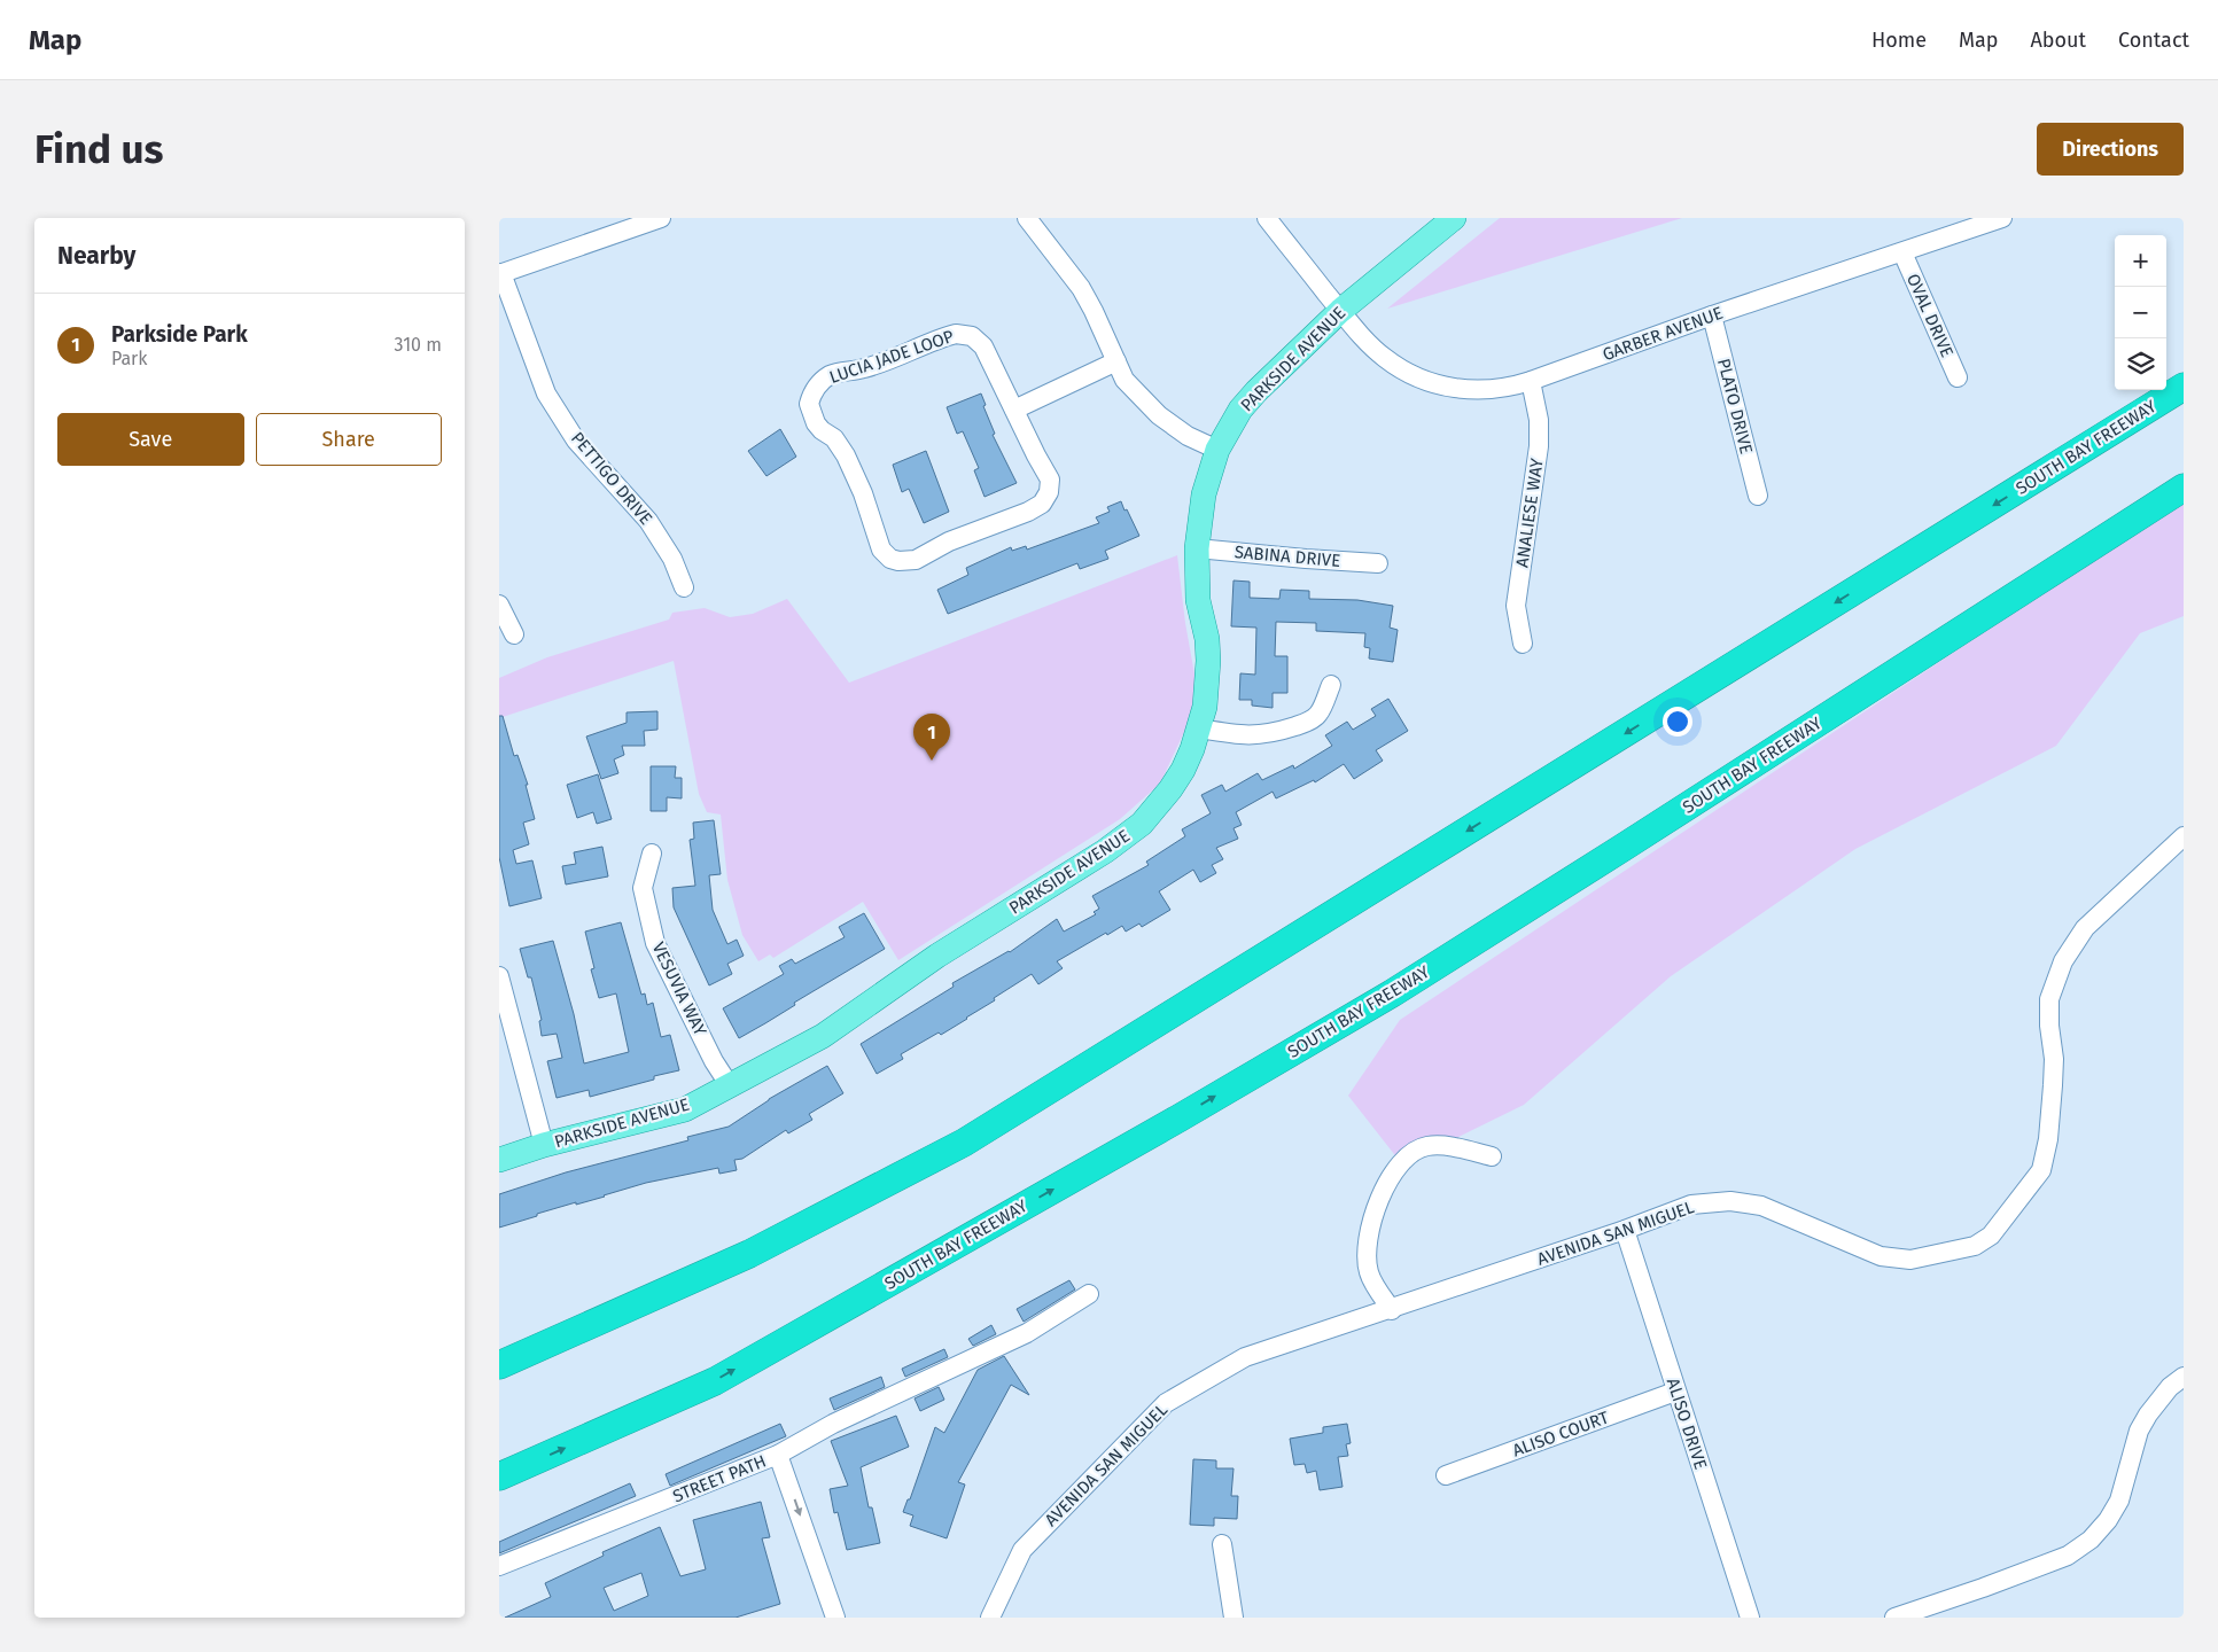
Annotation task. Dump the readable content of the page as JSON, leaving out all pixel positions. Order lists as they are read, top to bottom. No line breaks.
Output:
{"streets":{"highway":["SOUTH BAY FREEWAY"],"main road":["PARKSIDE AVENUE"],"street":["OVAL DRIVE","GARBER AVENUE","LUCIA JADE LOOP","PLATO DRIVE","PETTIGO DRIVE","ANALIESE WAY","SABINA DRIVE","VESUVIA WAY","AVENIDA SAN MIGUEL","ALISO DRIVE","ALISO COURT","STREET PATH"]},"crossings":[["OVAL DRIVE","GARBER AVENUE"],["GARBER AVENUE","PARKSIDE AVENUE"],["GARBER AVENUE","PLATO DRIVE"],["GARBER AVENUE","ANALIESE WAY"],["PARKSIDE AVENUE","SABINA DRIVE"],["PARKSIDE AVENUE","VESUVIA WAY"],["AVENIDA SAN MIGUEL","ALISO DRIVE"],["ALISO DRIVE","ALISO COURT"]],"one_way":["STREET PATH"],"page":{"header":"Map","nav":["Home","Map","About","Contact"],"buttons":["Directions",["Save","Share"]],"title":"Find us","heading":"Nearby","map_buttons":["+","−"],"list":[{"mark":"1","name":"Parkside Park","note":"Park","value":"310 m"}],"pins":"1"}}
